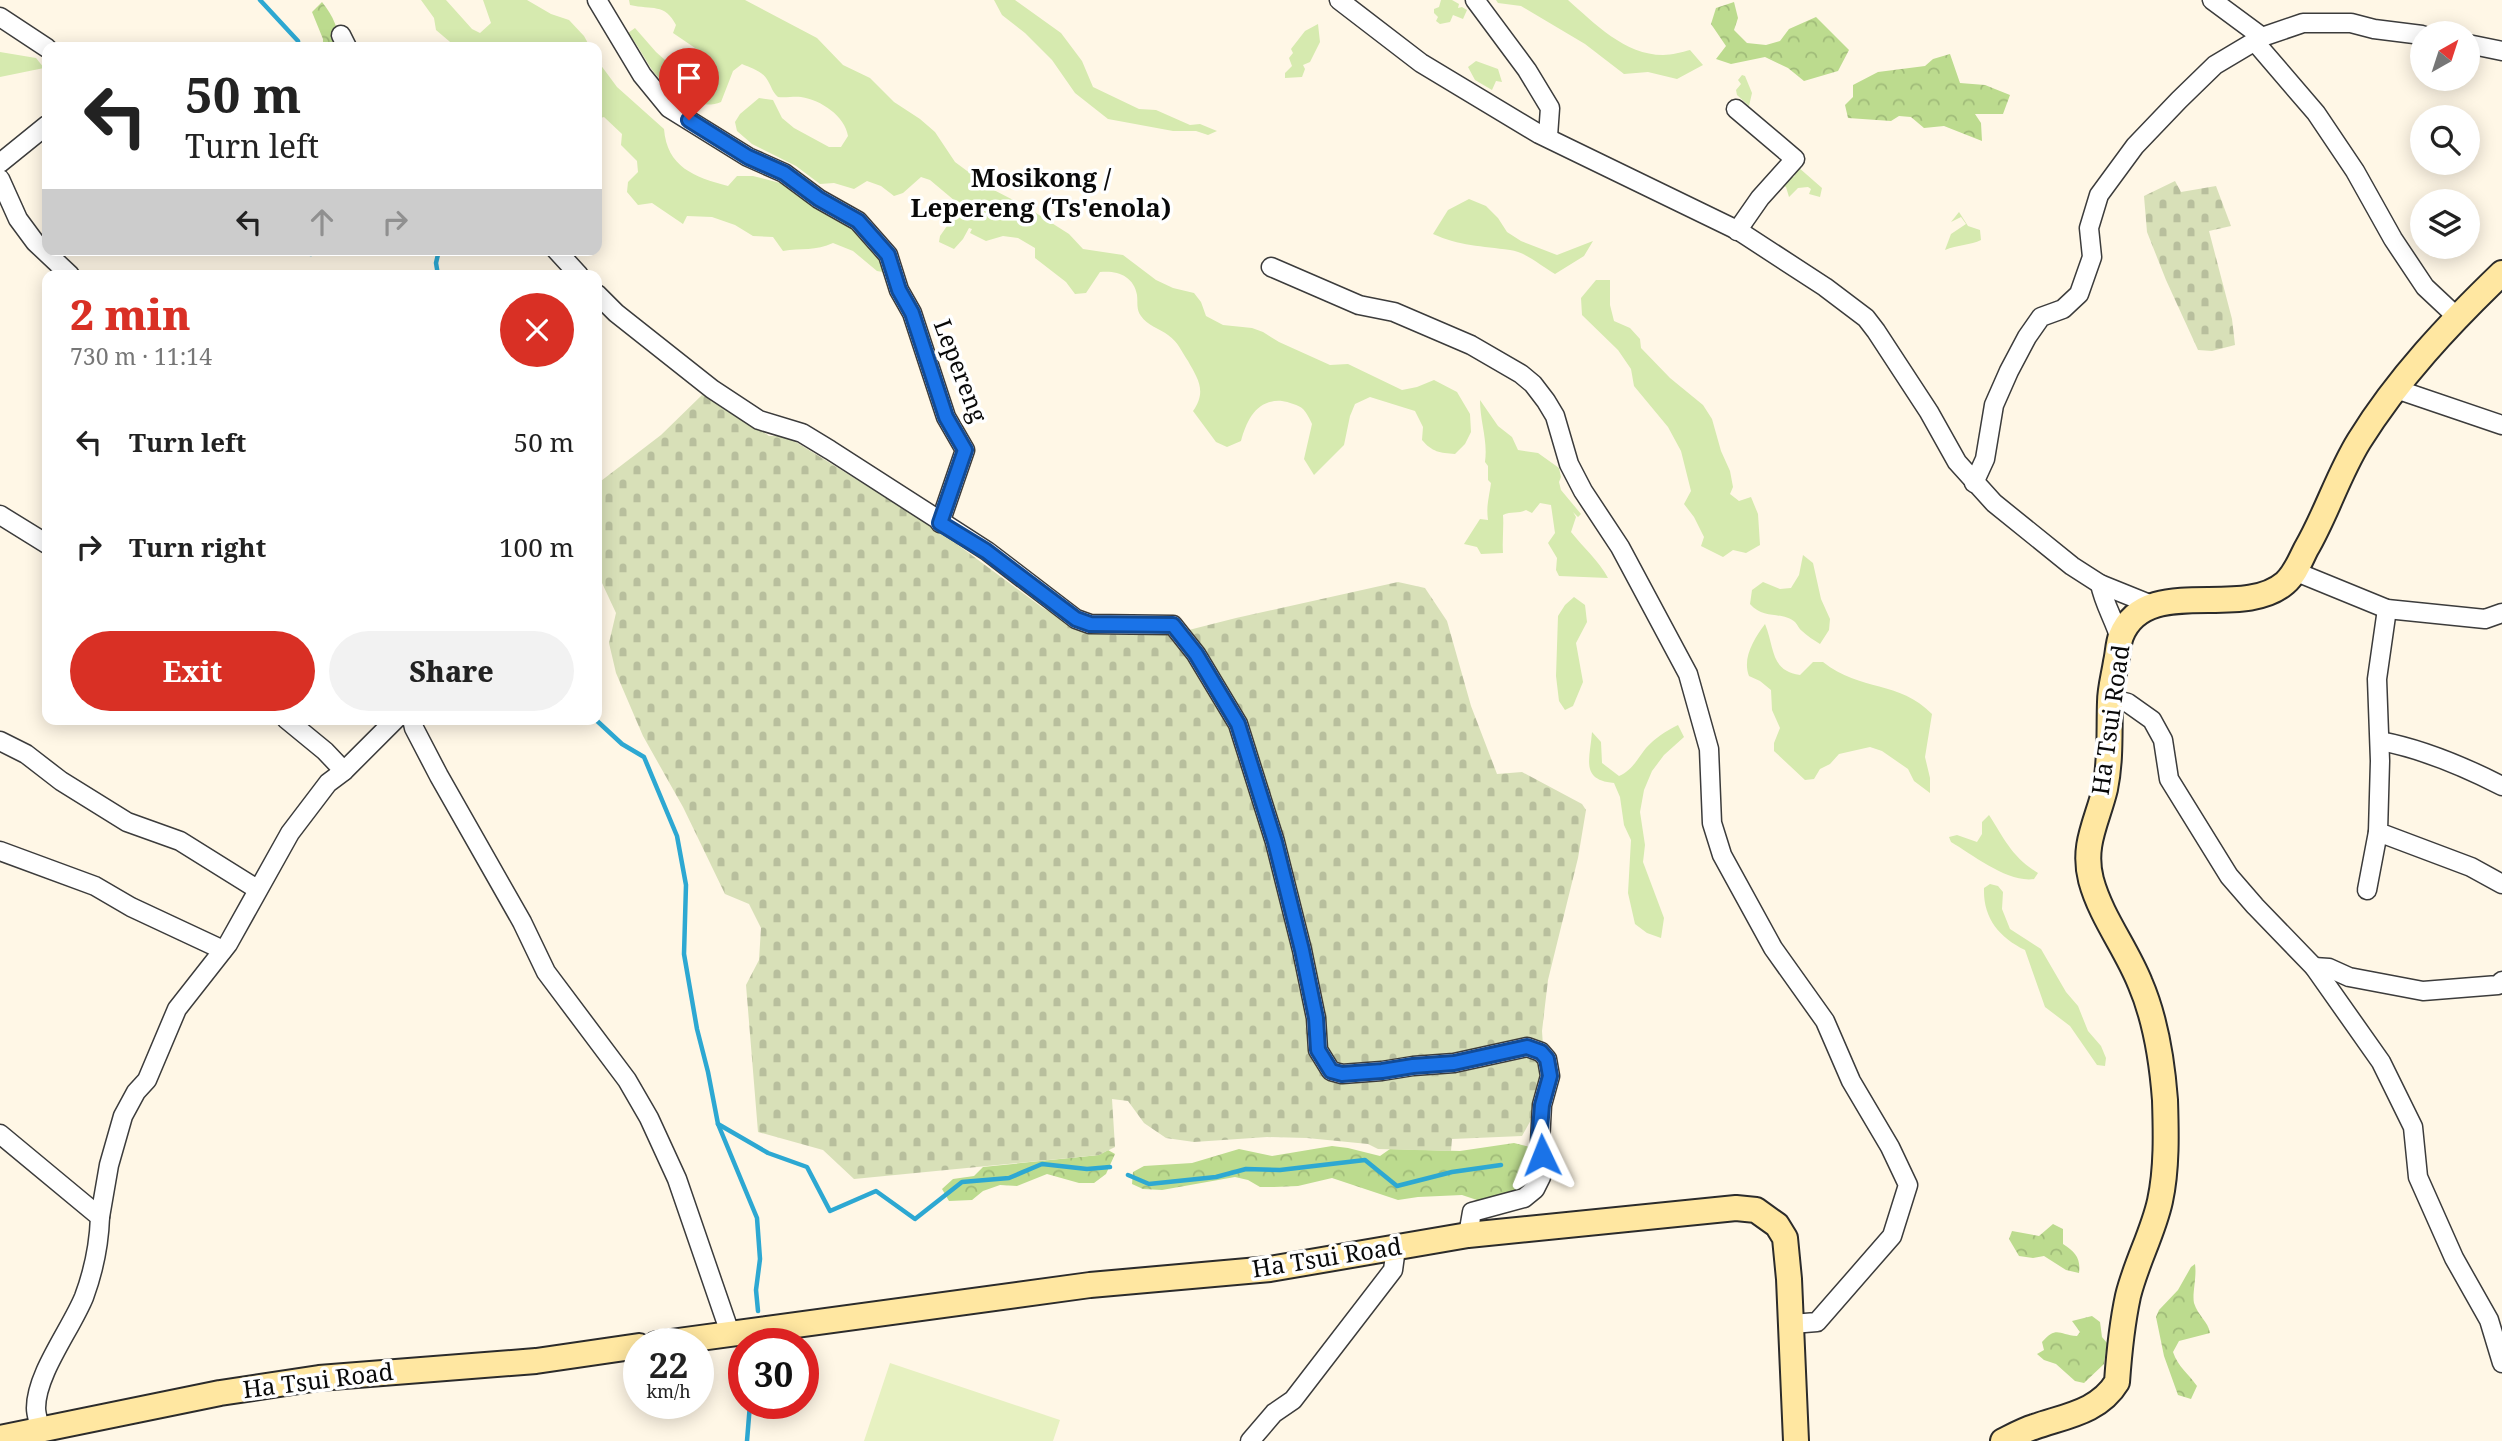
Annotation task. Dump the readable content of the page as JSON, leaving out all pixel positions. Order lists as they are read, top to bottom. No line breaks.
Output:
{"streets":{"street":["Lepereng","Ha Tsui Road"]},"districts":["Mosikong / Lepereng (Ts'enola)"],"north":"top right","page":{"turn":["50 m","Turn left"],"heading":["2 min","730 m · 11:14"],"list":[{"name":"Turn left","value":"50 m"},{"name":"Turn right","value":"100 m"}],"buttons":["Exit","Share"],"speed":"22 km/h","limit":"30"}}
